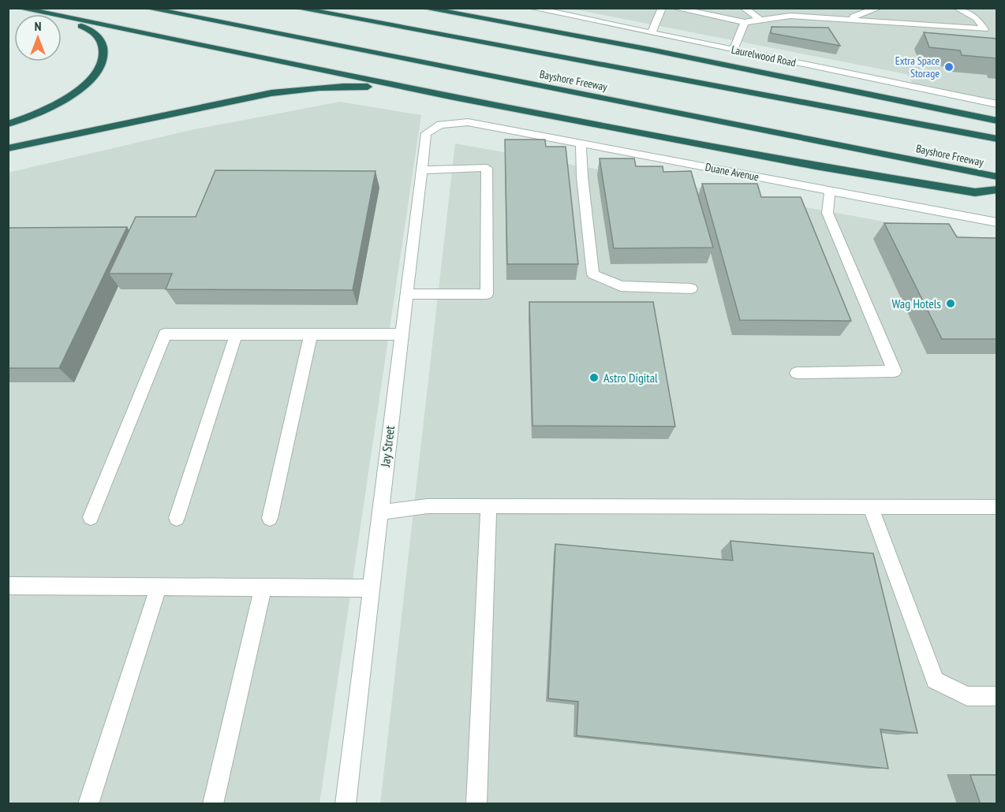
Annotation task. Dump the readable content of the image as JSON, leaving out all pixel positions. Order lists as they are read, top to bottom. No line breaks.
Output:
{"streets":{"highway":["Bayshore Freeway"],"street":["Laurelwood Road","Duane Avenue","Jay Street"]},"crossings":[["Duane Avenue","Jay Street"]],"places":["Extra Space Storage","Wag Hotels","Astro Digital"],"north":"top"}
